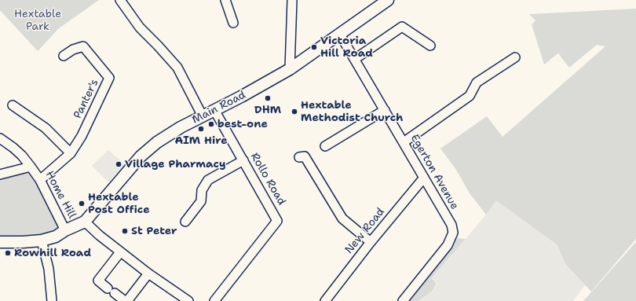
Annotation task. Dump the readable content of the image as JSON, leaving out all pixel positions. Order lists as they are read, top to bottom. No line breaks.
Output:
{"streets":{"main road":["Main Road"],"street":["Panter's","Egerton Avenue","Rollo Road","Home Hill","New Road"]},"crossings":[["Panter's","Home Hill"],["Main Road","Egerton Avenue"],["Main Road","Rollo Road"],["Main Road","Home Hill"],["Egerton Avenue","New Road"]],"parks":["Hextable Park"],"places":["Victoria Hill Road","DHM","Hextable Methodist Church","best-one","AIM Hire","Village Pharmacy","Hextable Post Office","St Peter","Rowhill Road"]}
